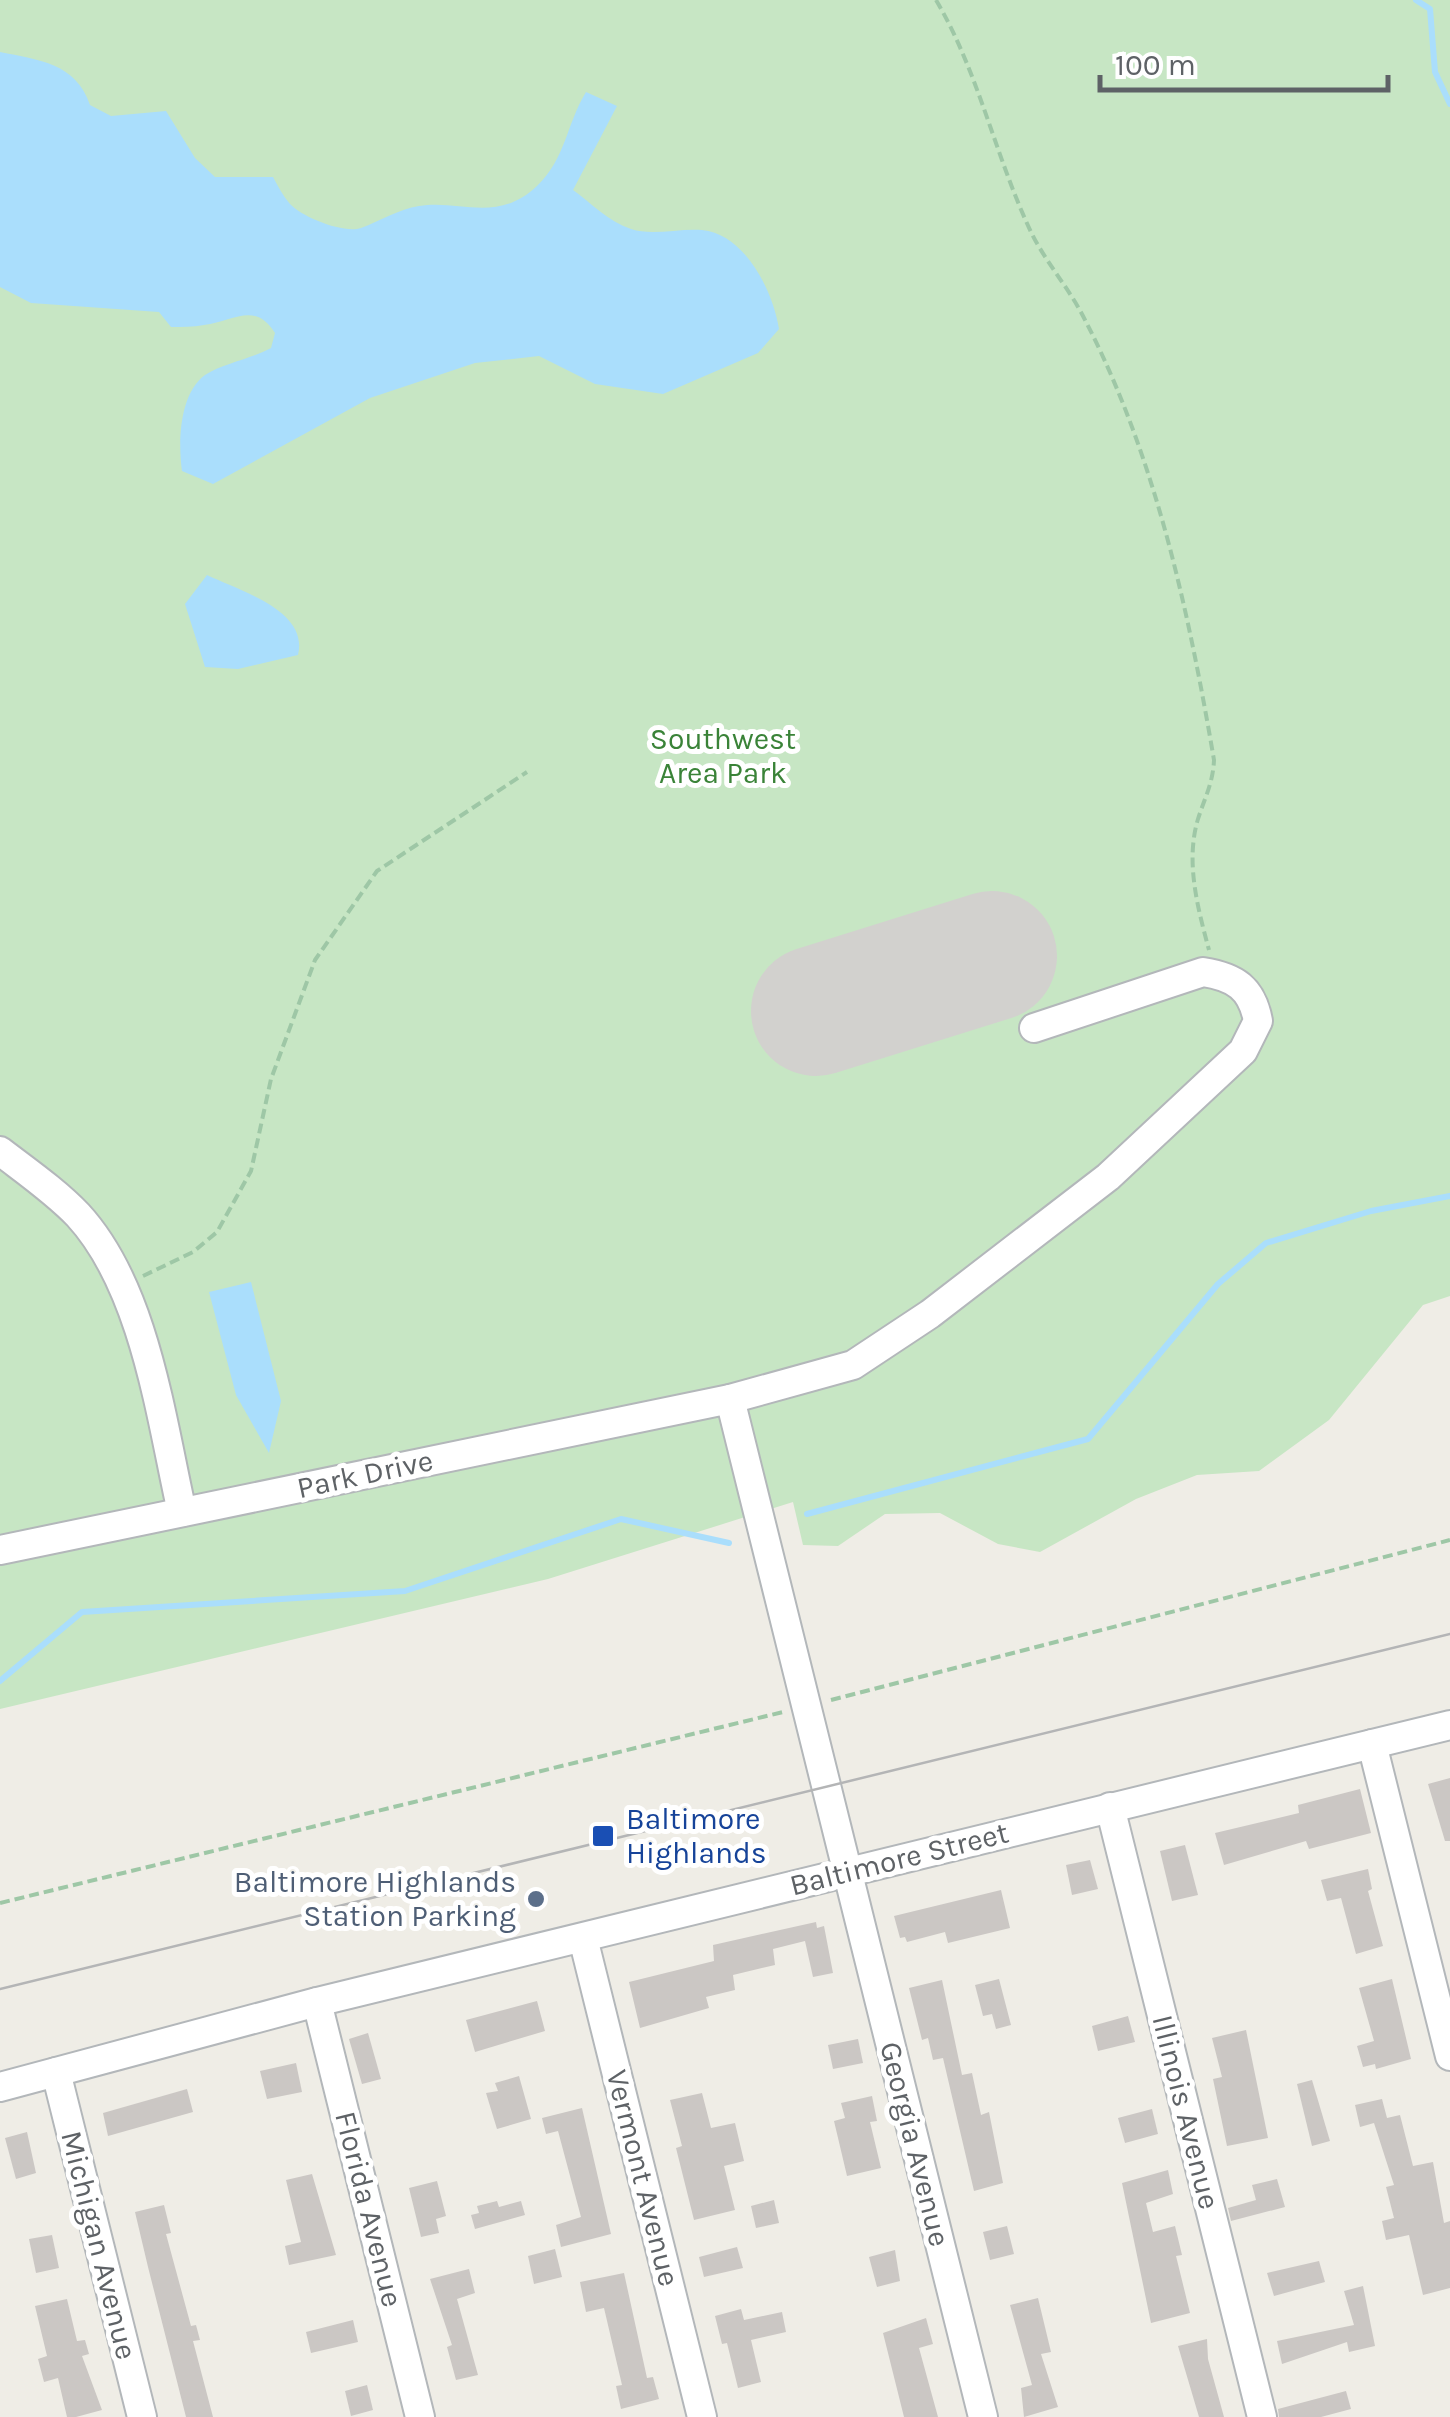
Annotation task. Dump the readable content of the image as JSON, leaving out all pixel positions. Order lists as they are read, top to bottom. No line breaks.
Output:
{"streets":{"street":["Park Drive","Baltimore Street","Illinois Avenue","Georgia Avenue","Vermont Avenue","Florida Avenue","Michigan Avenue"]},"crossings":[["Baltimore Street","Illinois Avenue"],["Baltimore Street","Georgia Avenue"],["Baltimore Street","Vermont Avenue"],["Baltimore Street","Florida Avenue"],["Baltimore Street","Michigan Avenue"]],"parks":["Southwest Area Park"],"places":{"transit":["Baltimore Highlands"],"other":["Baltimore Highlands Station Parking"]},"scale_bar":"100 m"}
